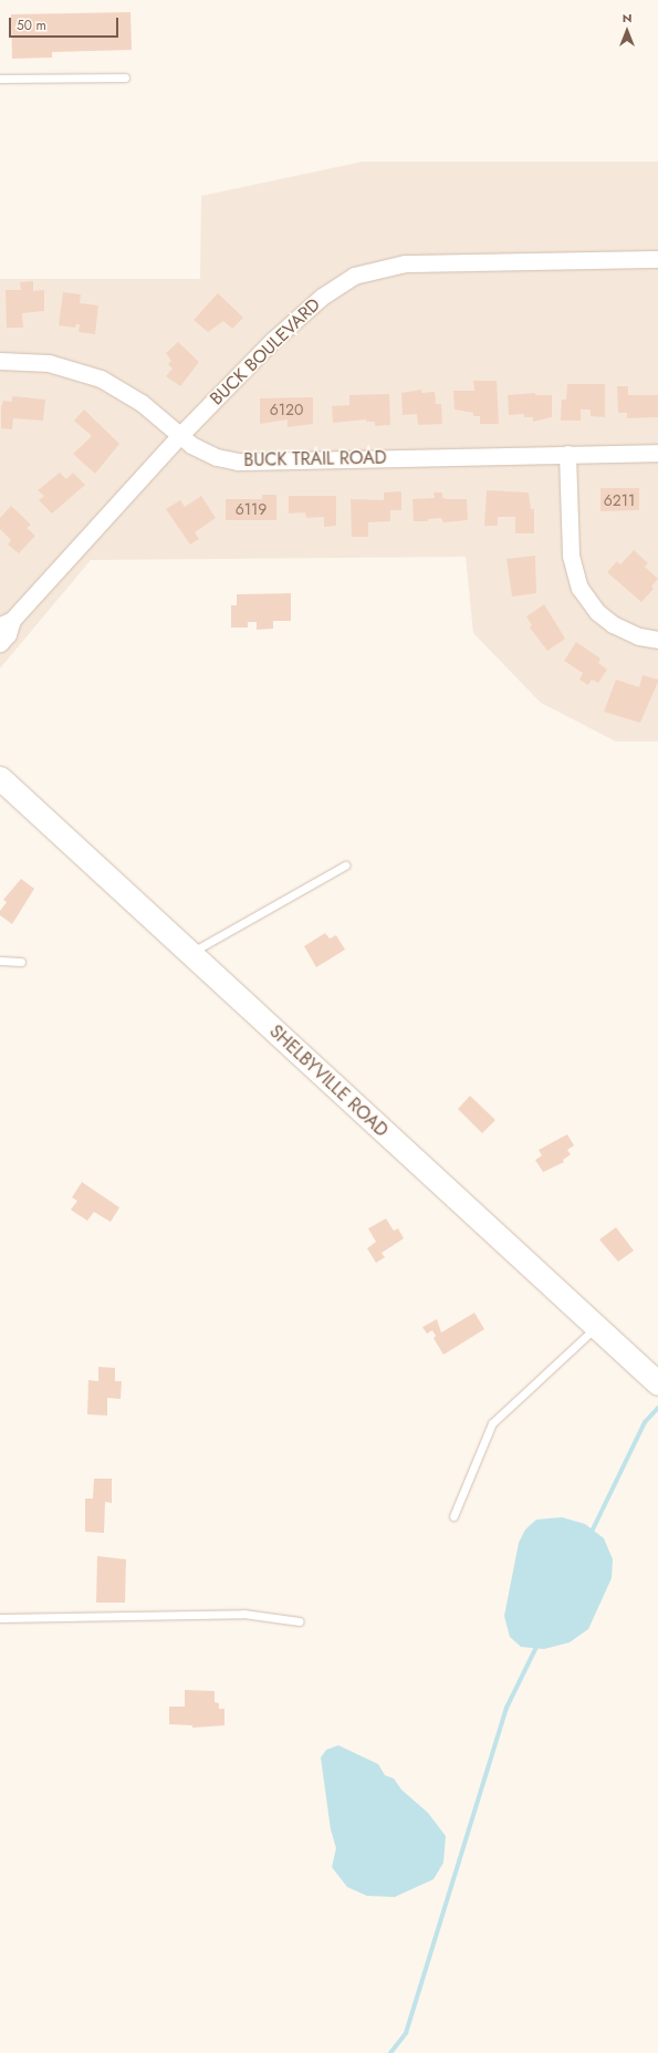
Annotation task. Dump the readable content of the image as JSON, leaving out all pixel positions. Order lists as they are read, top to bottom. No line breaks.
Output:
{"streets":{"main road":["SHELBYVILLE ROAD"],"street":["BUCK BOULEVARD","BUCK TRAIL ROAD"]},"crossings":[["BUCK BOULEVARD","BUCK TRAIL ROAD"]],"house_numbers":["6120","6211","6119"],"scale_bar":"50 m","north":"top"}
